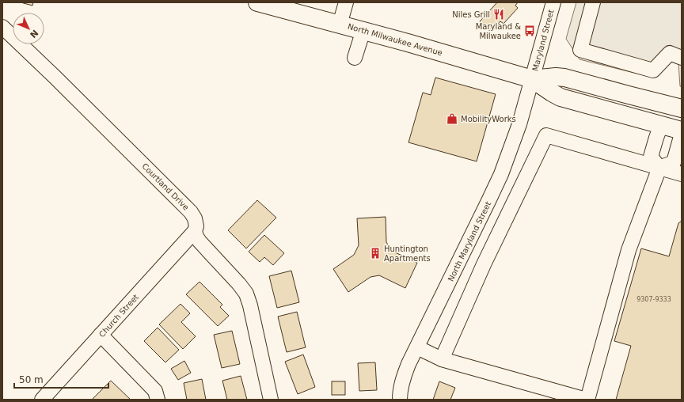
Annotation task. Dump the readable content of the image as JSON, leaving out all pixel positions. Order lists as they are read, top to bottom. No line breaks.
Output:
{"streets":{"main road":["North Milwaukee Avenue"],"street":["Maryland Street","Courtland Drive","North Maryland Street","Church Street"]},"crossings":[["North Milwaukee Avenue","Maryland Street"],["North Milwaukee Avenue","North Maryland Street"],["Maryland Street","North Maryland Street"],["Courtland Drive","Church Street"]],"places":{"restaurant":["Niles Grill"],"bus stop":["Maryland & Milwaukee"],"shop":["MobilityWorks"],"building":["Huntington Apartments"]},"house_numbers":["9307-9333"],"scale_bar":"50 m","north":"bottom right"}
